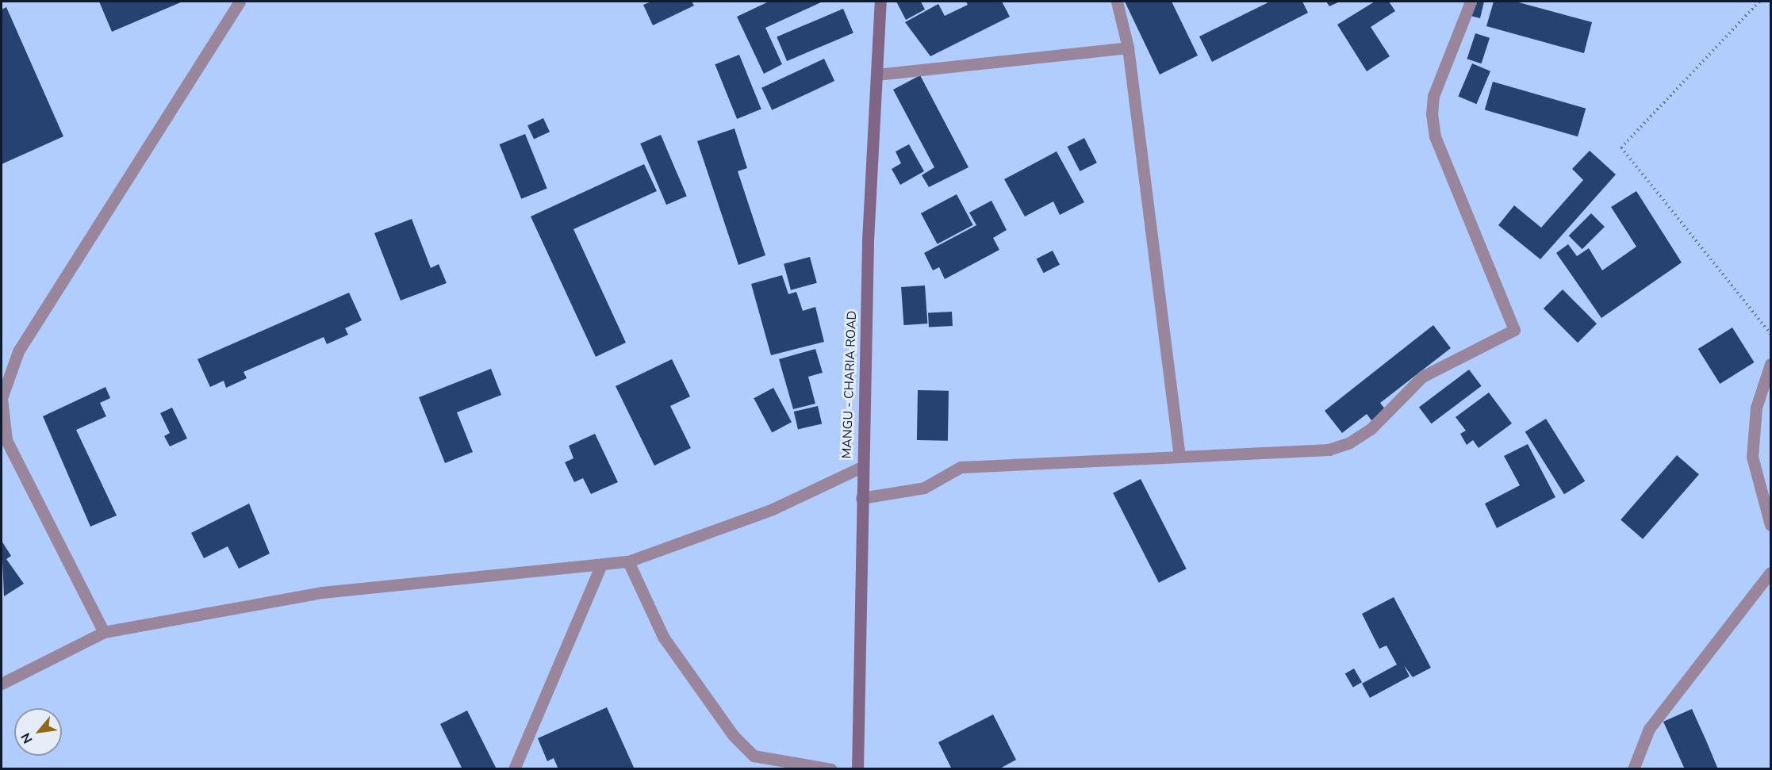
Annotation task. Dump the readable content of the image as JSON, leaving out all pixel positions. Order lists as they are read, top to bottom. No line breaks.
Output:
{"streets":{"street":["MANGU - CHARIA ROAD"]},"north":"bottom left"}
